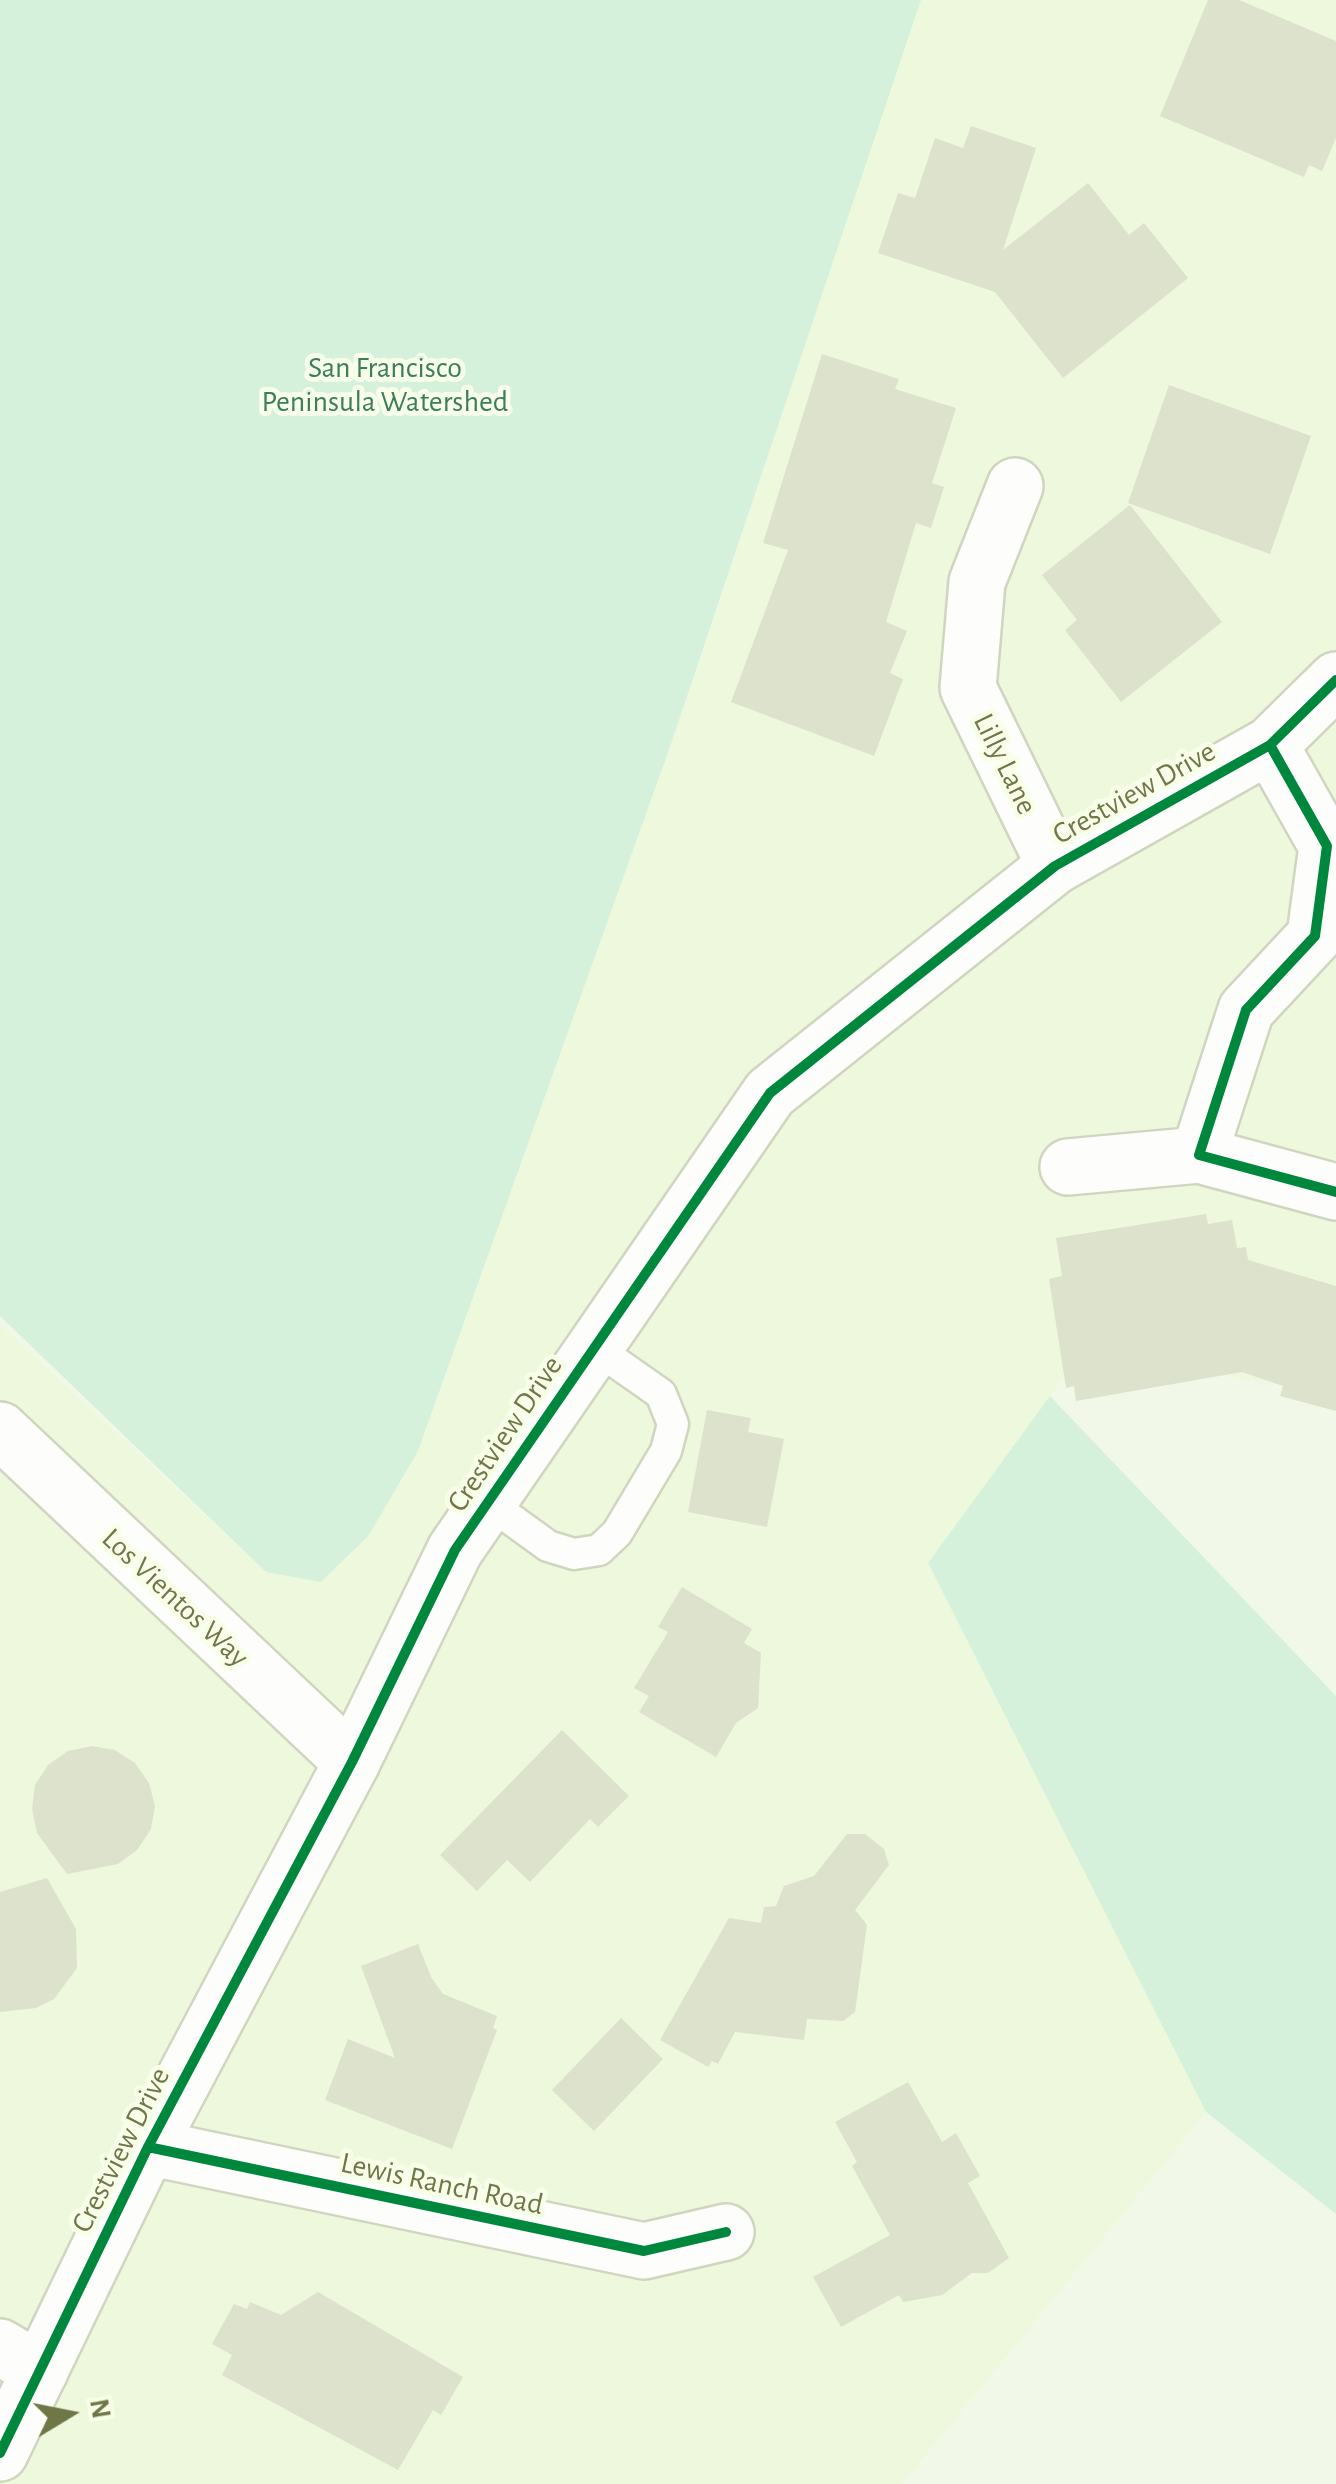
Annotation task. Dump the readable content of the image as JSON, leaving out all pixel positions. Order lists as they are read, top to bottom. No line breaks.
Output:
{"streets":{"street":["Lilly Lane","Crestview Drive","Los Vientos Way","Lewis Ranch Road"]},"crossings":[["Lilly Lane","Crestview Drive"],["Crestview Drive","Los Vientos Way"],["Crestview Drive","Lewis Ranch Road"]],"parks":["San Francisco Peninsula Watershed"],"north":"right"}
